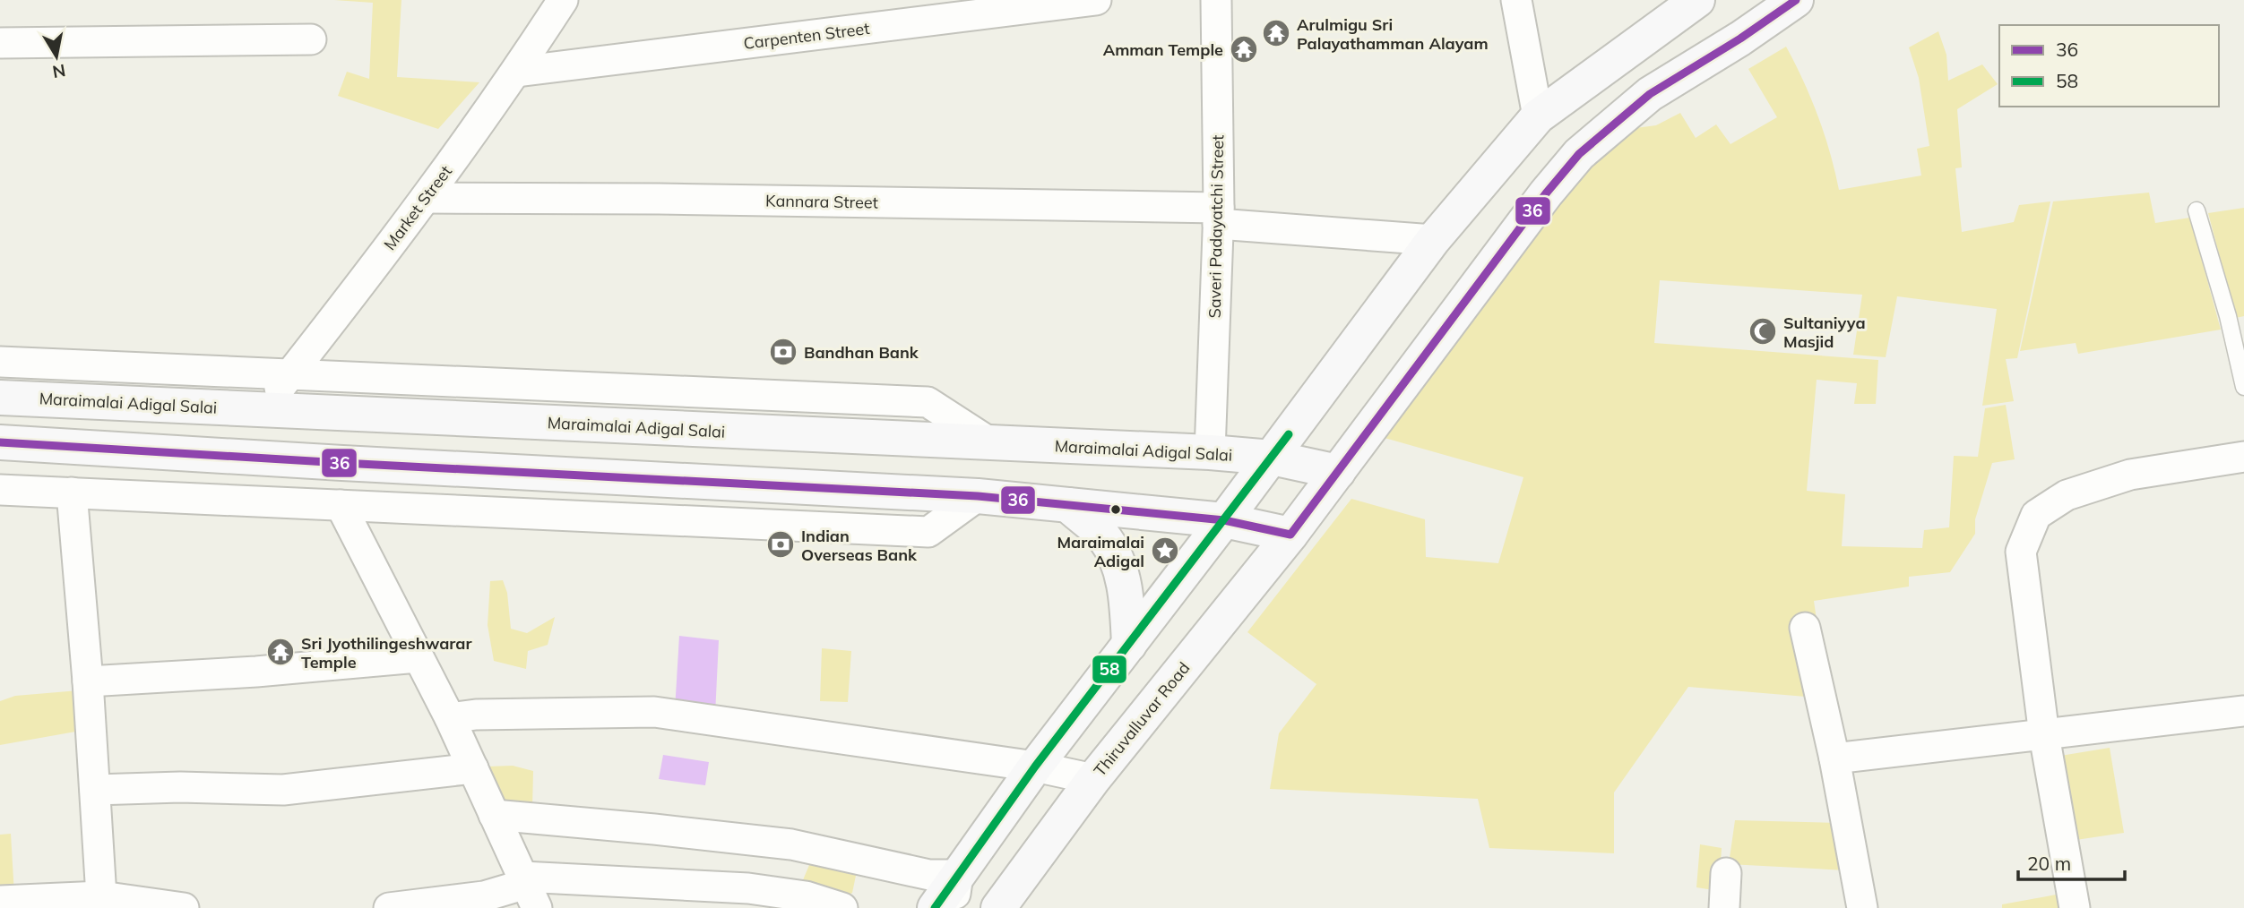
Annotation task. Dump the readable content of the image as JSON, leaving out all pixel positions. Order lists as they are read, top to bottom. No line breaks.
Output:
{"streets":{"main road":["Maraimalai Adigal Salai","Thiruvalluvar Road"],"street":["Carpenten Street","Kannara Street","Market Street","Saveri Padayatchi Street"]},"crossings":[["Carpenten Street","Market Street"],["Kannara Street","Market Street"],["Kannara Street","Saveri Padayatchi Street"],["Market Street","Maraimalai Adigal Salai"],["Saveri Padayatchi Street","Maraimalai Adigal Salai"]],"places":{"temple":["Arulmigu Sri Palayathamman Alayam","Amman Temple","Sri Jyothilingeshwarar Temple"],"mosque":["Sultaniyya Masjid"],"bank":["Bandhan Bank","Indian Overseas Bank"],"place":["Maraimalai Adigal"]},"lines":["transit line 36","transit line 58"],"legend":["36","58"],"scale_bar":"20 m","north":"bottom"}
